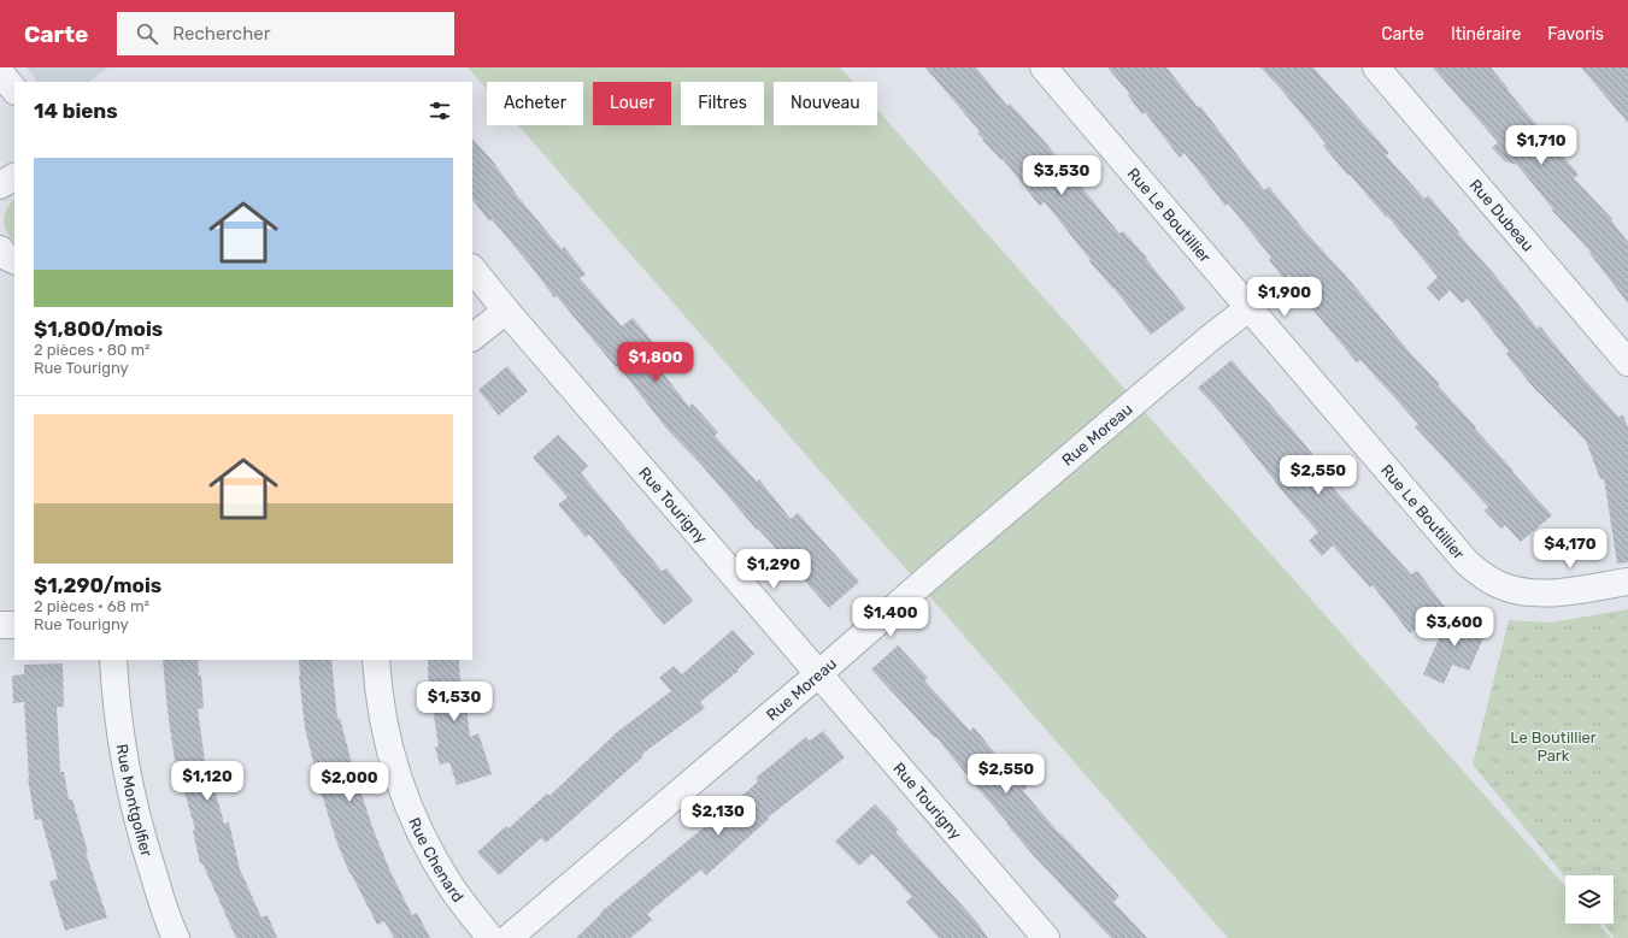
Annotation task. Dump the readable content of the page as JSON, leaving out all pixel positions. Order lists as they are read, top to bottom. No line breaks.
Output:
{"streets":{"street":["Rue Dubeau","Rue Le Boutillier","Rue Moreau","Rue Tourigny","Rue Montgolfier","Rue Chenard"]},"crossings":[["Rue Le Boutillier","Rue Moreau"],["Rue Moreau","Rue Tourigny"]],"parks":["Le Boutillier Park"],"page":{"header":"Carte","search":"Rechercher","nav":["Carte","Itinéraire","Favoris"],"chip":["Acheter","Louer","Filtres","Nouveau"],"heading":"14 biens","price":["$1,710","$3,530","$1,900","$1,800","$2,550","$4,170","$1,290","$1,400","$3,600","$1,530","$2,550","$1,120","$2,000","$2,130"],"list":[{"name":"$1,800/mois","note":"2 pièces · 80 m² · Rue Tourigny"},{"name":"$1,290/mois","note":"2 pièces · 68 m² · Rue Tourigny"}]}}
